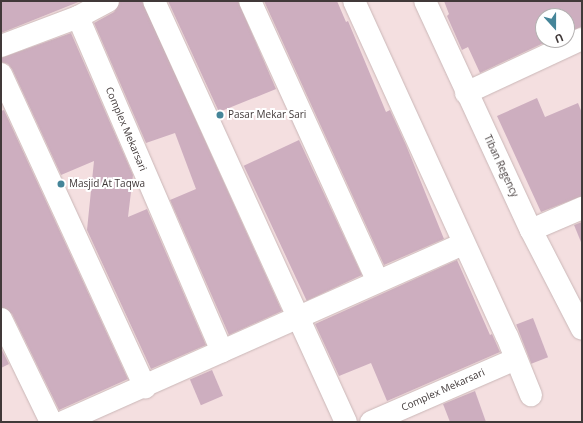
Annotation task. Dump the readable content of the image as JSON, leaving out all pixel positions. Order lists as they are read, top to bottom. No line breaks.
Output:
{"streets":{"street":["Complex Mekarsari","Tiban Regency"]},"places":["Pasar Mekar Sari","Masjid At Taqwa"],"north":"bottom"}
